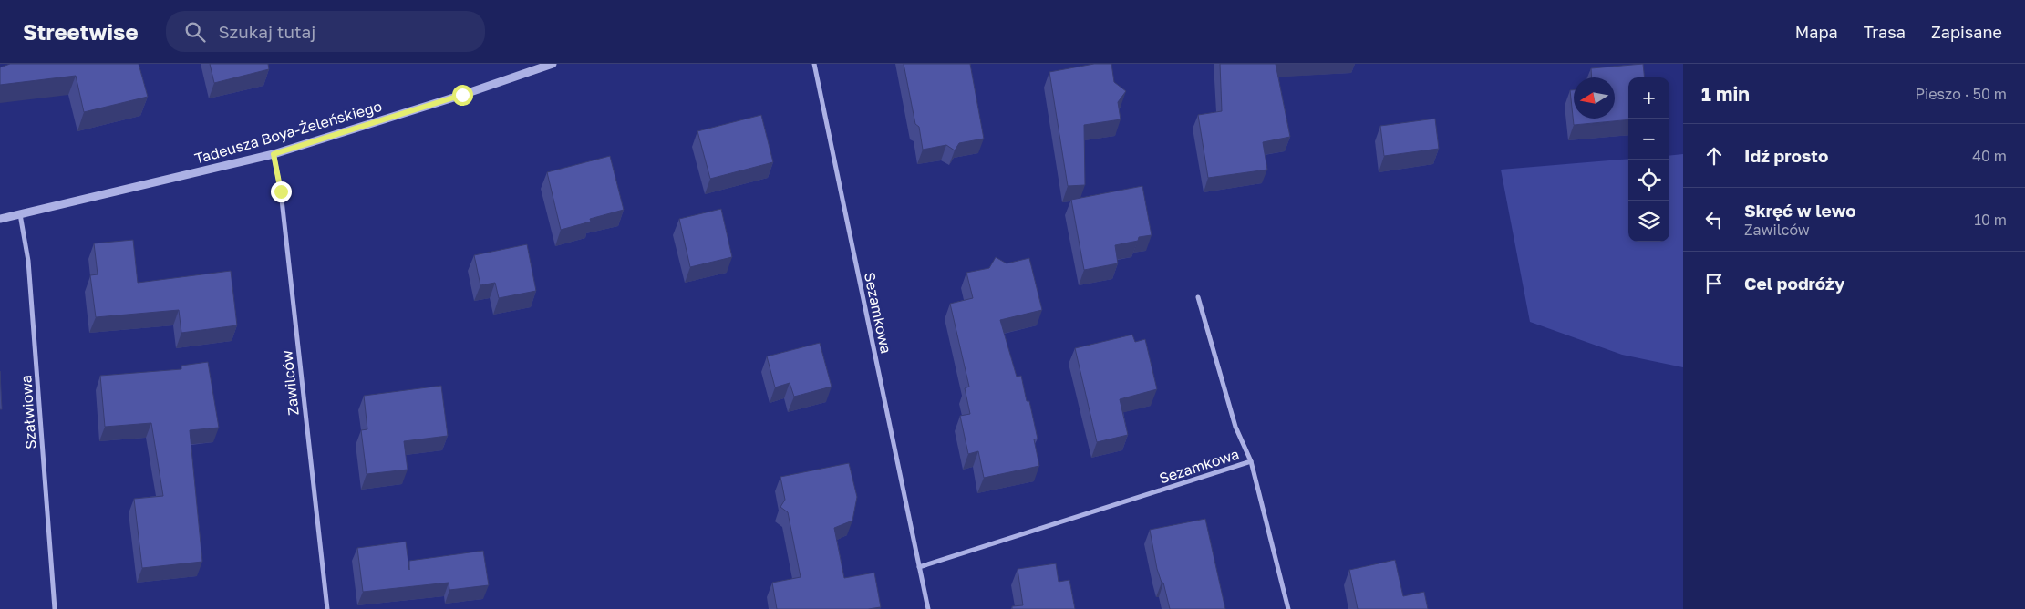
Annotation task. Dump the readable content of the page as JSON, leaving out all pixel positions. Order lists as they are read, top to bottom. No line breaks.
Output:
{"streets":{"street":["Tadeusza Boya-Żeleńskiego","Sezamkowa","Zawilców","Szałwiowa"]},"crossings":[["Tadeusza Boya-Żeleńskiego","Zawilców"],["Tadeusza Boya-Żeleńskiego","Szałwiowa"]],"north":"left","page":{"header":"Streetwise","search":"Szukaj tutaj","nav":["Mapa","Trasa","Zapisane"],"heading":["1 min","Pieszo · 50 m"],"map_buttons":["+","−"],"list":[["Idź prosto","40 m"],["Skręć w lewo","Zawilców","10 m"],"Cel podróży"]}}
